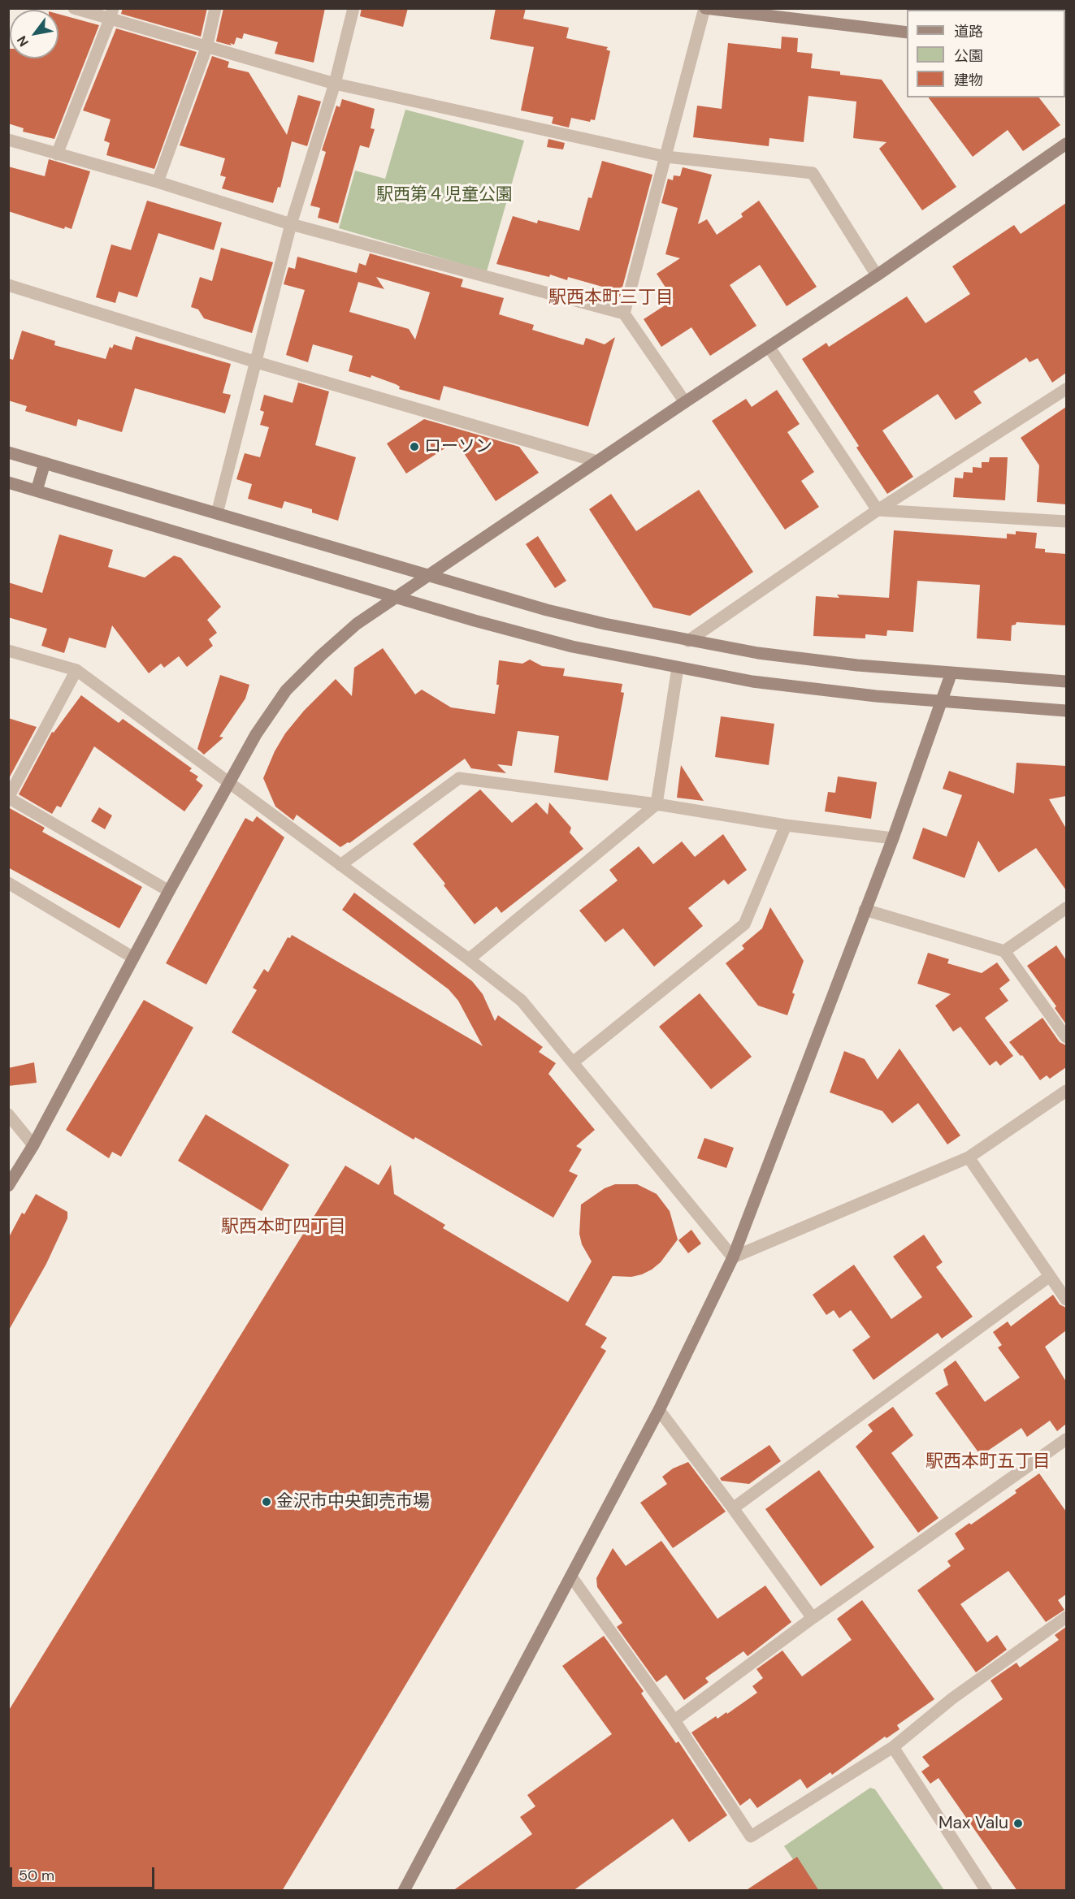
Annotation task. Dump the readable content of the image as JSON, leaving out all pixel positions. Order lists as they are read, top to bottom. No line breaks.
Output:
{"districts":["駅西本町三丁目","駅西本町四丁目","駅西本町五丁目"],"parks":["駅西第４児童公園"],"places":["ローソン","金沢市中央卸売市場","Max Valu"],"legend":["道路","公園","建物"],"scale_bar":"50 m","north":"bottom left"}
